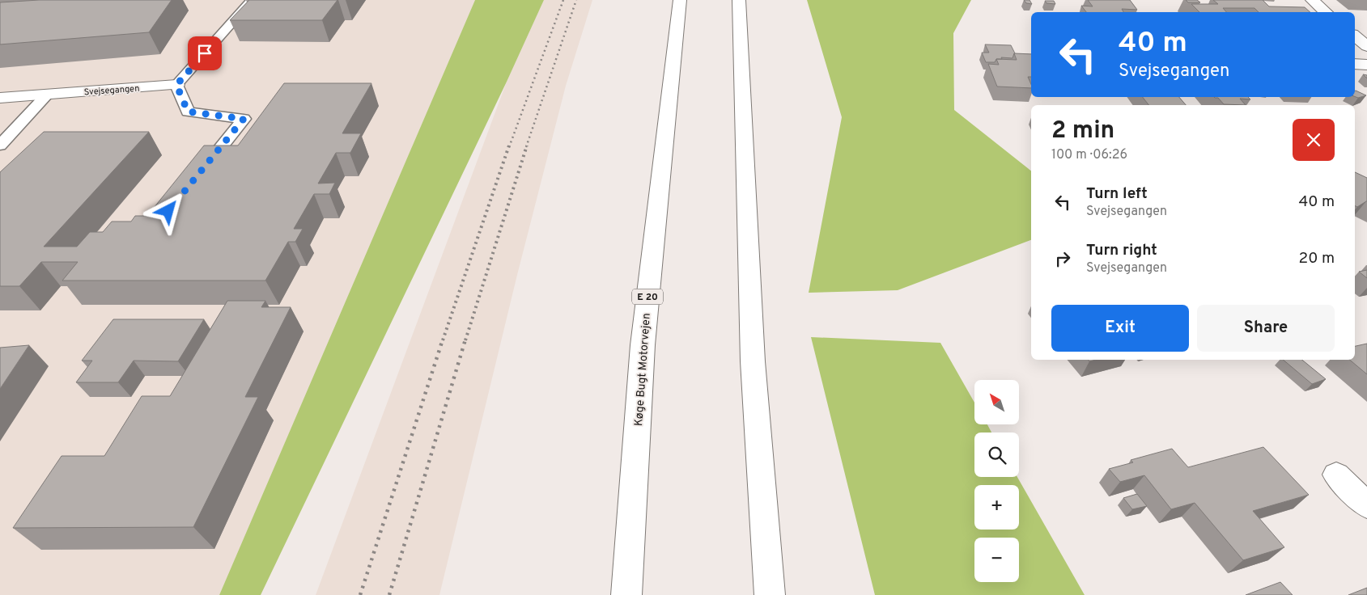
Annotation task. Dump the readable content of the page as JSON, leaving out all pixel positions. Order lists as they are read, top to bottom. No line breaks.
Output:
{"streets":{"main road":["Svejsegangen","E 20","Køge Bugt Motorvejen"]},"north":"top left","page":{"turn":["40 m","Svejsegangen"],"heading":["2 min","100 m · 06:26"],"list":[{"name":"Turn left","note":"Svejsegangen","value":"40 m"},{"name":"Turn right","note":"Svejsegangen","value":"20 m"}],"buttons":["Exit","Share"],"map_buttons":["+","−"]}}
